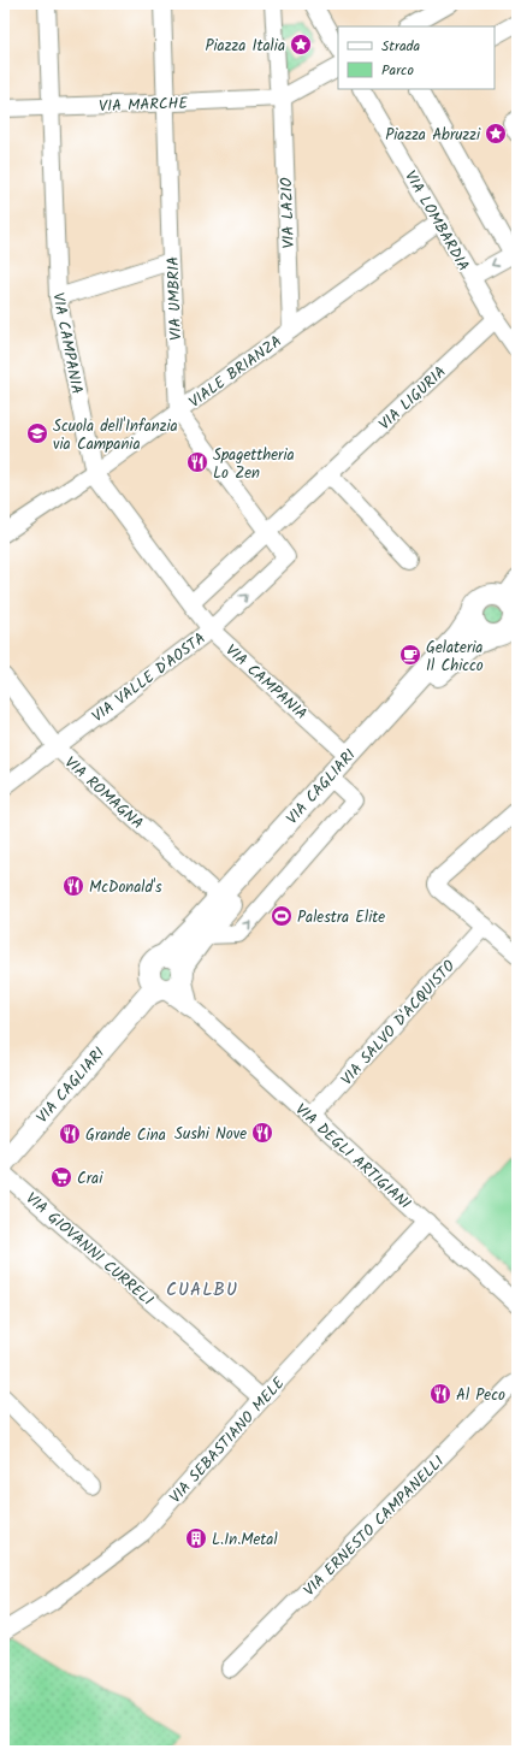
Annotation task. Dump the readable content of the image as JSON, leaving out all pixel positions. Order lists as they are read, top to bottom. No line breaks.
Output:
{"streets":{"main road":["VIA CAGLIARI"],"street":["VIA MARCHE","VIA LAZIO","VIA LOMBARDIA","VIA UMBRIA","VIA CAMPANIA","VIALE BRIANZA","VIA LIGURIA","VIA VALLE D'AOSTA","VIA ROMAGNA","VIA SALVO D'ACQUISTO","VIA DEGLI ARTIGIANI","VIA GIOVANNI CURRELI","VIA SEBASTIANO MELE","VIA ERNESTO CAMPANELLI"]},"crossings":[["VIA MARCHE","VIA LAZIO"],["VIA MARCHE","VIA UMBRIA"],["VIA MARCHE","VIA CAMPANIA"],["VIA LAZIO","VIALE BRIANZA"],["VIA LOMBARDIA","VIALE BRIANZA"],["VIA LOMBARDIA","VIA LIGURIA"],["VIA UMBRIA","VIALE BRIANZA"],["VIA CAMPANIA","VIALE BRIANZA"],["VIA CAMPANIA","VIA LIGURIA"],["VIA CAMPANIA","VIA VALLE D'AOSTA"],["VIA CAMPANIA","VIA CAGLIARI"],["VIA LIGURIA","VIA VALLE D'AOSTA"],["VIA VALLE D'AOSTA","VIA ROMAGNA"],["VIA CAGLIARI","VIA ROMAGNA"],["VIA CAGLIARI","VIA DEGLI ARTIGIANI"],["VIA SALVO D'ACQUISTO","VIA DEGLI ARTIGIANI"],["VIA DEGLI ARTIGIANI","VIA SEBASTIANO MELE"],["VIA GIOVANNI CURRELI","VIA SEBASTIANO MELE"]],"districts":["CUALBU"],"places":{"place":["Piazza Italia","Piazza Abruzzi"],"school or university":["Scuola dell'Infanzia via Campania"],"restaurant":["Spagettheria Lo Zen","McDonald's","Sushi Nove","Grande Cina","Al Peco"],"cafe":["Gelateria Il Chicco"],"sports":["Palestra Elite"],"supermarket":["Crai"],"building":["L.In.Metal"]},"legend":["Strada","Parco"]}
